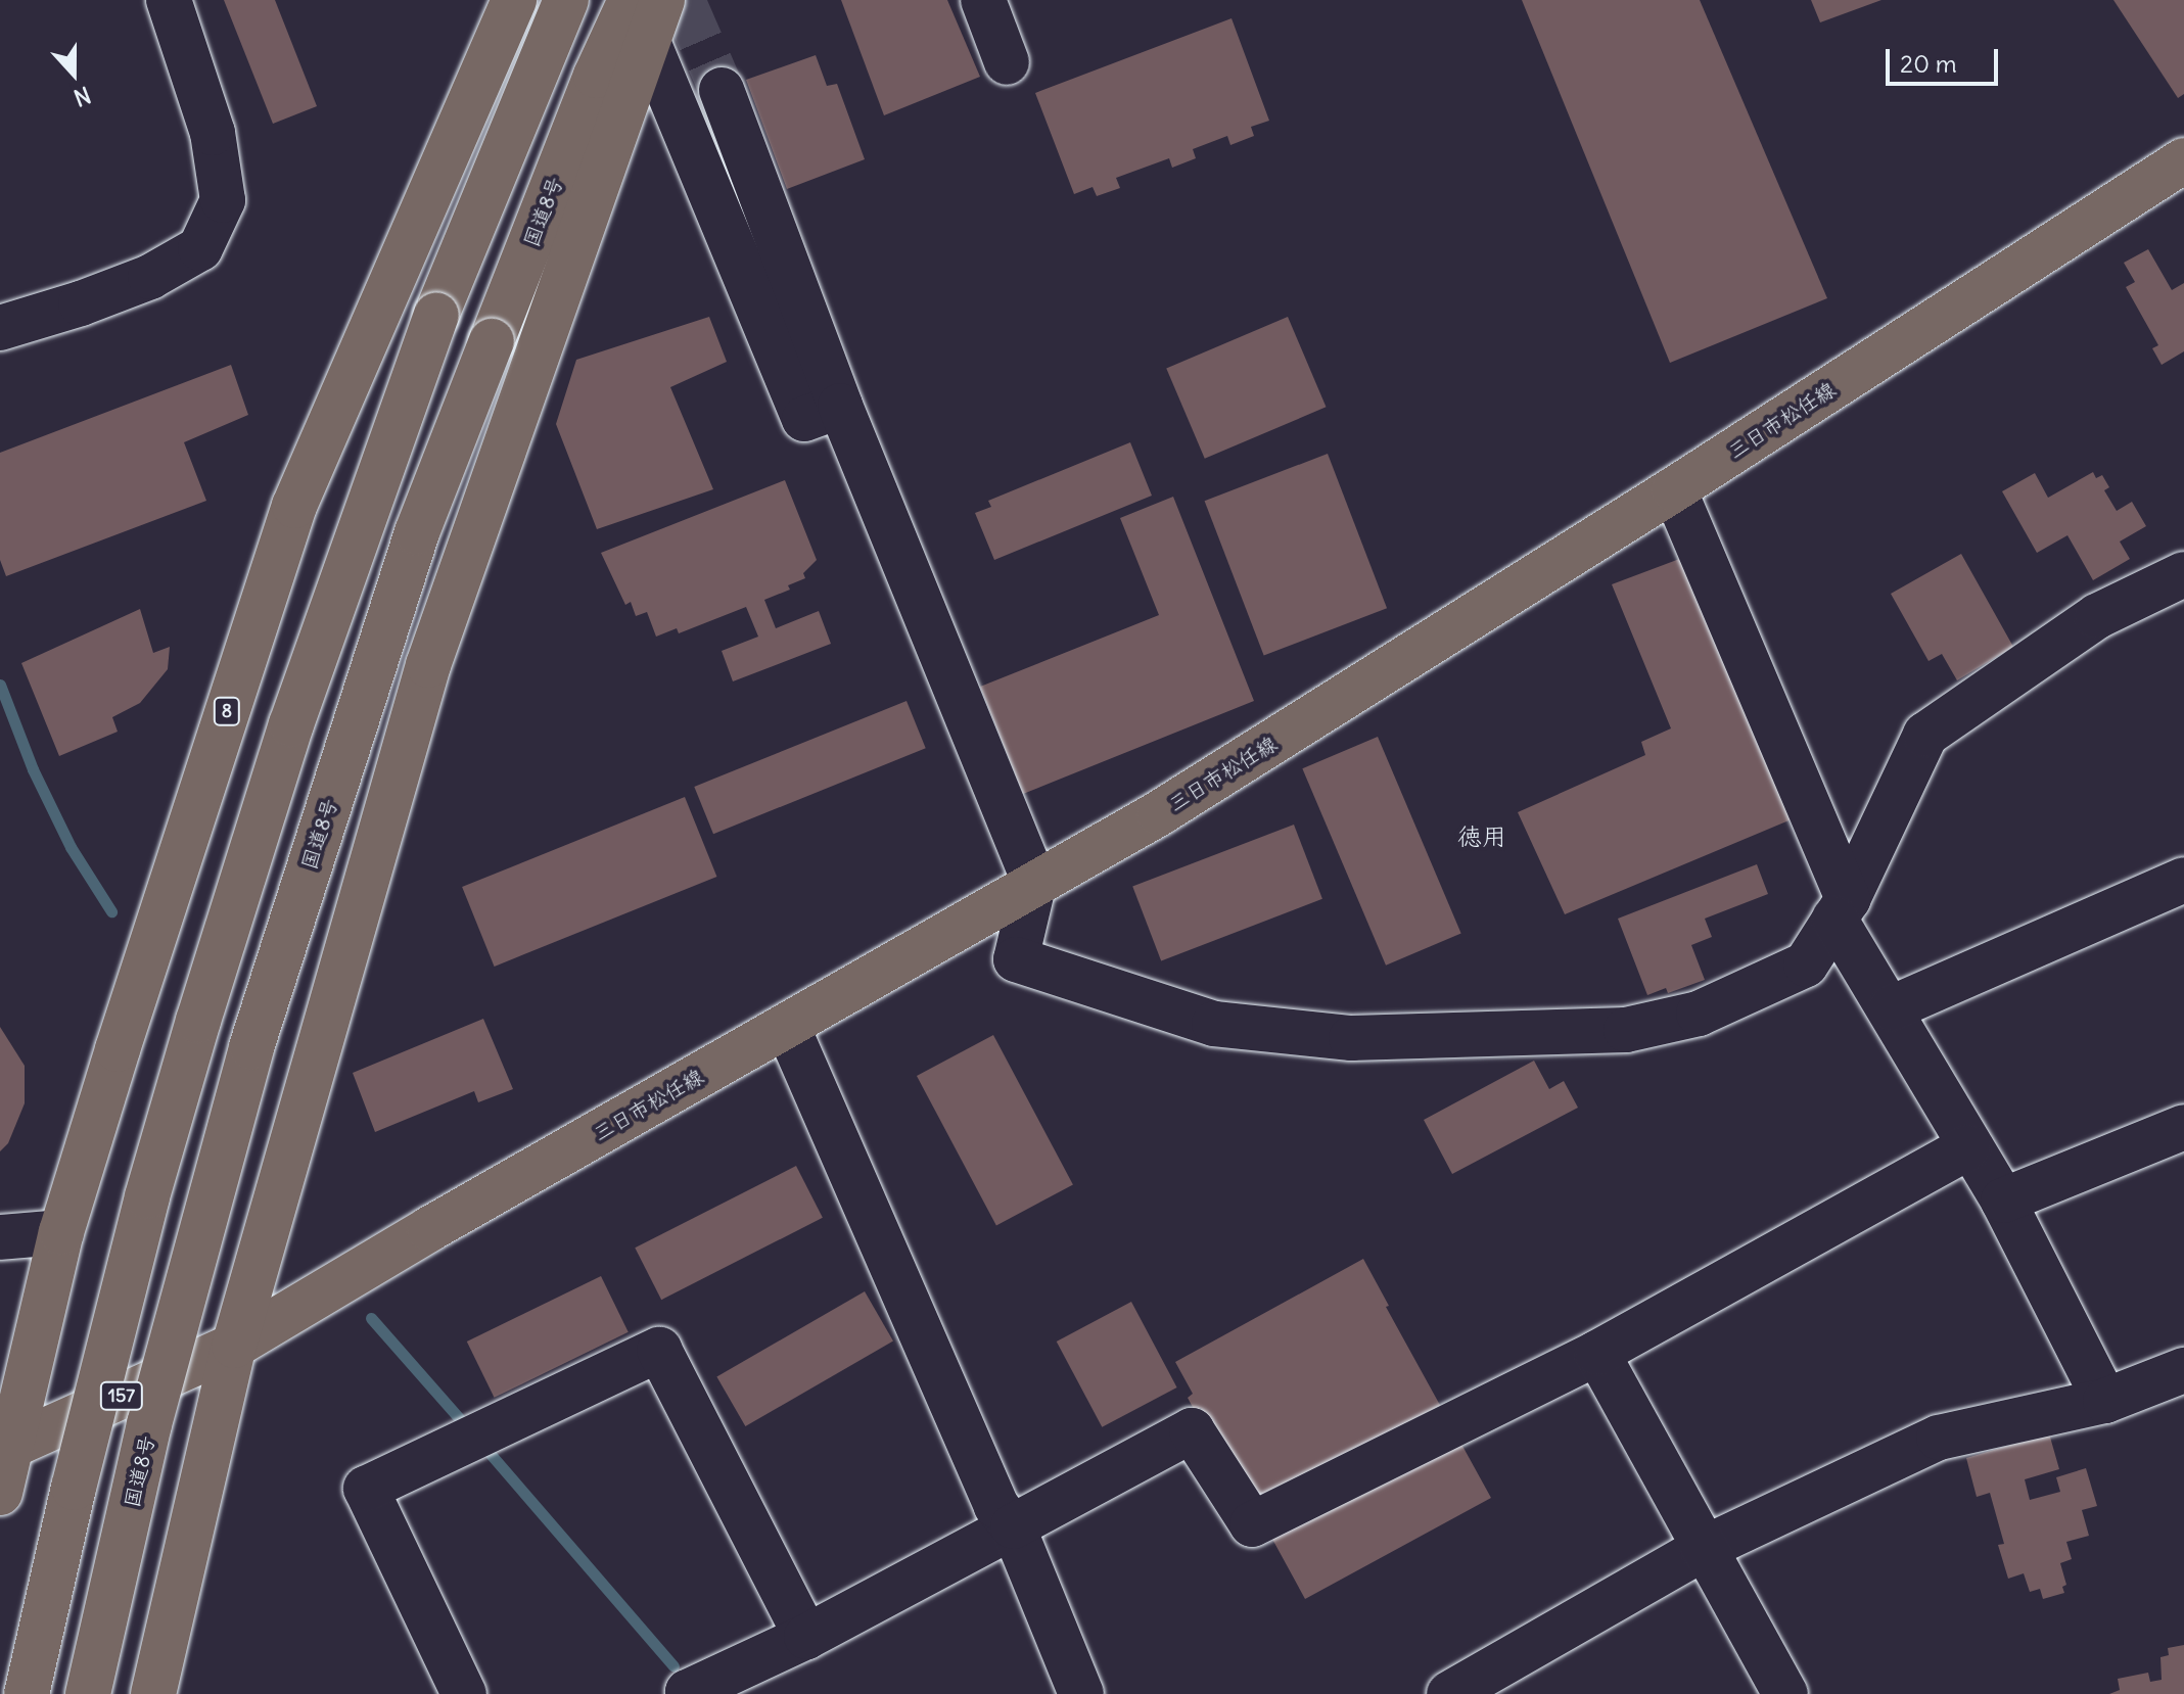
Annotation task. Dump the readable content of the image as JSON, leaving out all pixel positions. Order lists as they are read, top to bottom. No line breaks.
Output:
{"streets":{"main road":["国道8号","三日市松任線","8","157"]},"crossings":[["三日市松任線","157"],["8","157"]],"districts":["徳用"],"scale_bar":"20 m","north":"bottom"}
